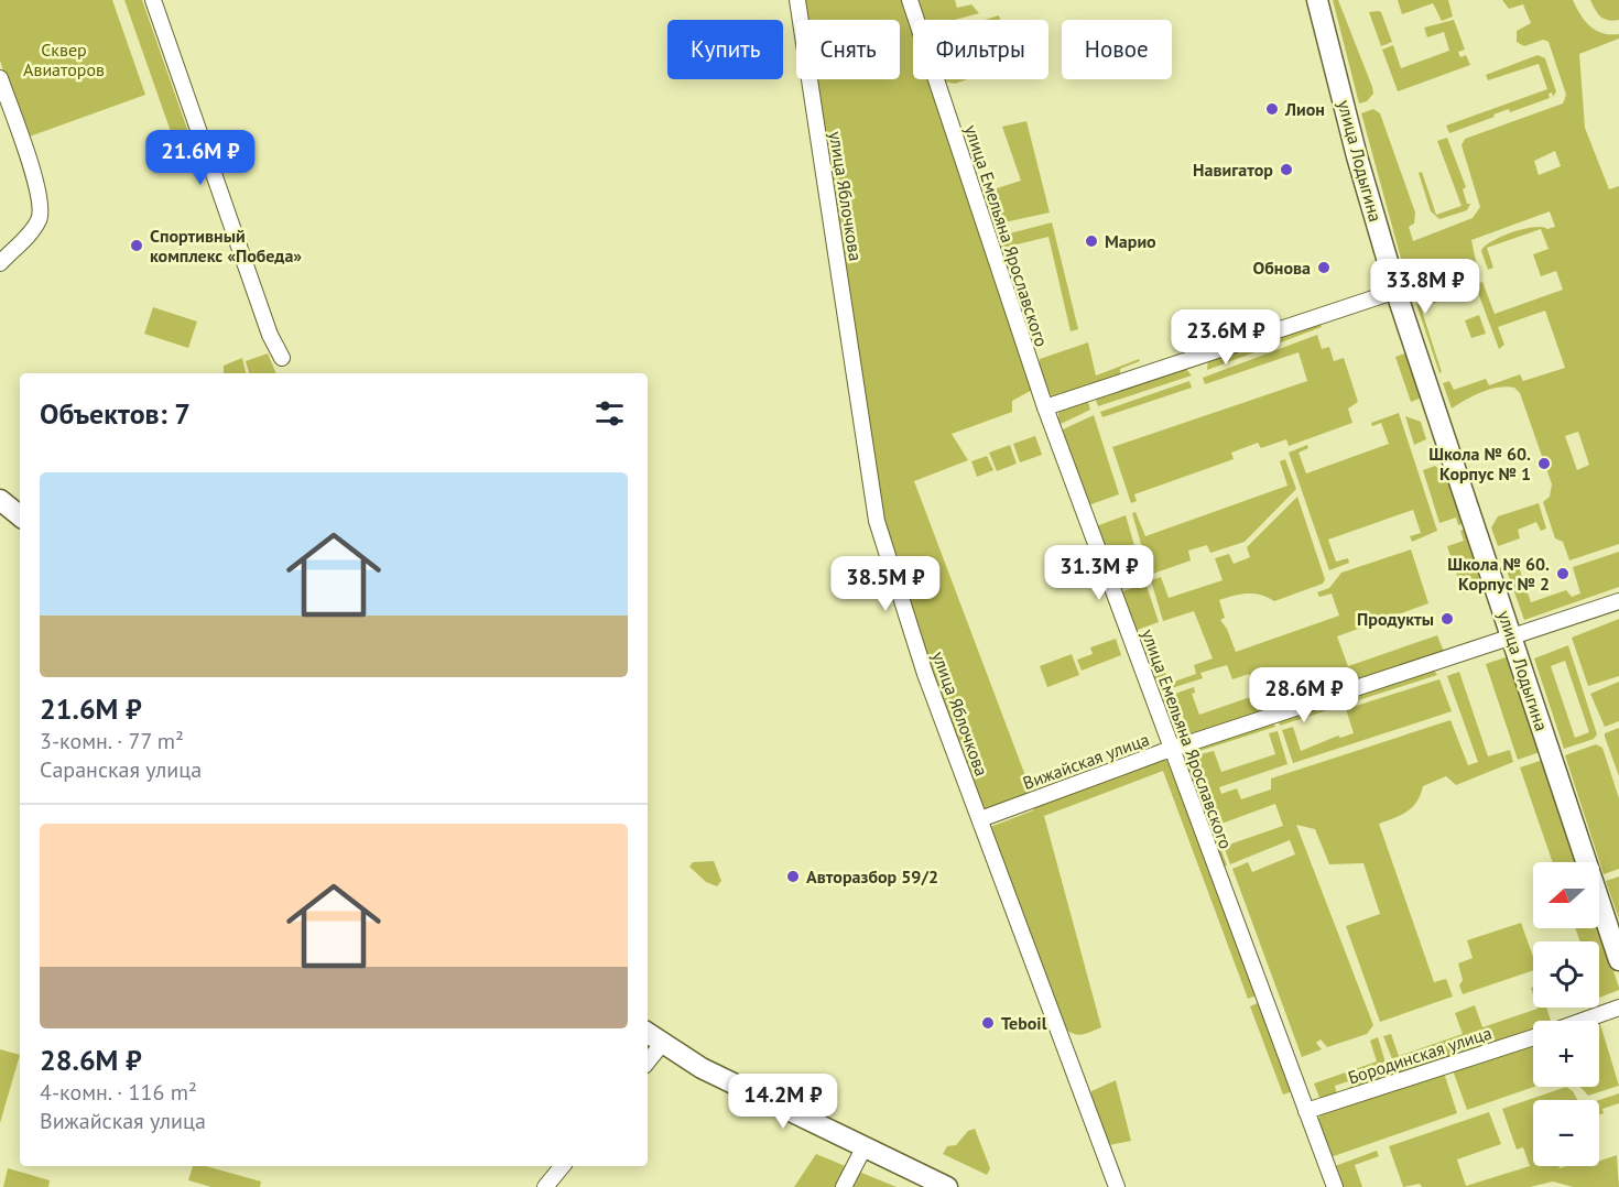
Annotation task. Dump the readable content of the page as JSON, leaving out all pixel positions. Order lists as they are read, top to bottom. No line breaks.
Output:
{"streets":{"main road":["улица Лодыгина"],"street":["улица Яблочкова","улица Емельяна Ярославского","Вижайская улица","Бородинская улица"]},"crossings":[["улица Лодыгина","Вижайская улица"],["улица Яблочкова","Вижайская улица"],["улица Емельяна Ярославского","Вижайская улица"],["улица Емельяна Ярославского","Бородинская улица"]],"parks":["Сквер Авиаторов"],"places":["Лион","Навигатор","Марио","Спортивный комплекс «Победа»","Обнова","Школа № 60. Корпус № 1","Школа № 60. Корпус № 2","Продукты","Авторазбор 59/2","Teboil"],"north":"left","page":{"chip":["Купить","Снять","Фильтры","Новое"],"price":["21.6M ₽","33.8M ₽","23.6M ₽","31.3M ₽","38.5M ₽","28.6M ₽","14.2M ₽"],"heading":"Объектов: 7","list":[{"name":"21.6M ₽","note":"3-комн. · 77 m² · Саранская улица"},{"name":"28.6M ₽","note":"4-комн. · 116 m² · Вижайская улица"}],"map_buttons":["+","−"]}}
